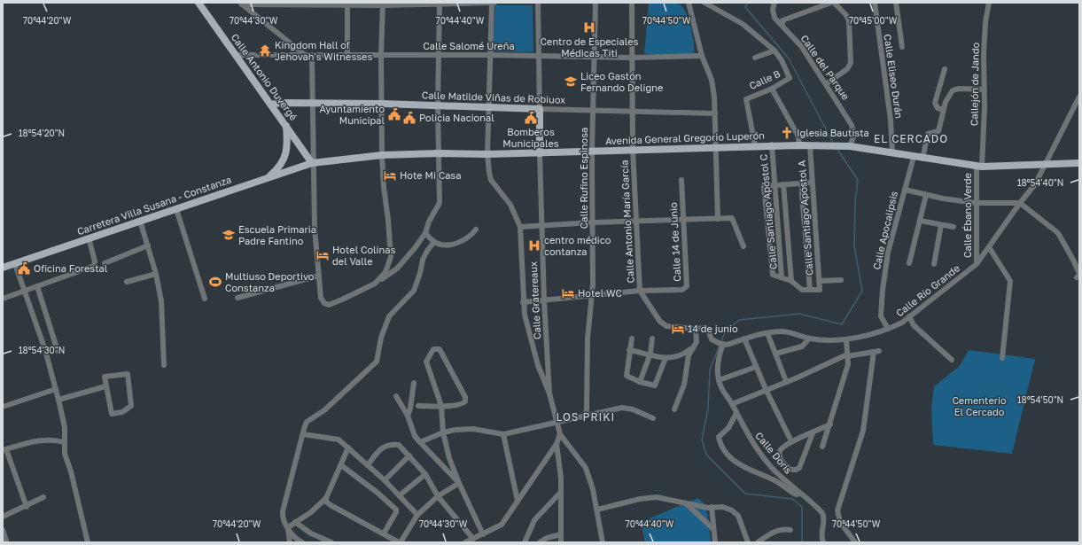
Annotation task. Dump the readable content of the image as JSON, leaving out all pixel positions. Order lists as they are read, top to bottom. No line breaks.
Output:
{"streets":{"main road":["Calle Antonio Duvergé","Calle Matilde Viñas de Robiuox","Avenida General Gregorio Luperón","Carretera Villa Susana - Constanza","Calle Gratereaux"],"street":["Calle Salomé Ureña","Calle del Parque","Calle Eliseo Durán","Calle B","Callejón de Jando","Calle Rufino Espinosa","Calle Santiago Apóstol C","Calle Ébano Verde","Calle Santiago Apóstol A","Calle Antonio María García","Calle Apocalipsis","Calle 14 de Junio","Calle Río Grande","Calle Doris"]},"crossings":[["Calle Salomé Ureña","Calle Antonio Duvergé"],["Calle Salomé Ureña","Calle Rufino Espinosa"],["Calle Salomé Ureña","Calle Antonio María García"],["Calle Salomé Ureña","Calle Gratereaux"],["Calle del Parque","Avenida General Gregorio Luperón"],["Calle Eliseo Durán","Avenida General Gregorio Luperón"],["Calle Antonio Duvergé","Calle Matilde Viñas de Robiuox"],["Calle Antonio Duvergé","Avenida General Gregorio Luperón"],["Calle Antonio Duvergé","Carretera Villa Susana - Constanza"],["Calle B","Avenida General Gregorio Luperón"],["Callejón de Jando","Avenida General Gregorio Luperón"],["Callejón de Jando","Calle Ébano Verde"],["Calle Matilde Viñas de Robiuox","Calle Rufino Espinosa"],["Calle Matilde Viñas de Robiuox","Calle Antonio María García"],["Calle Matilde Viñas de Robiuox","Calle Gratereaux"],["Avenida General Gregorio Luperón","Calle Rufino Espinosa"],["Avenida General Gregorio Luperón","Carretera Villa Susana - Constanza"],["Avenida General Gregorio Luperón","Calle Santiago Apóstol C"],["Avenida General Gregorio Luperón","Calle Ébano Verde"],["Avenida General Gregorio Luperón","Calle Santiago Apóstol A"],["Avenida General Gregorio Luperón","Calle Antonio María García"],["Avenida General Gregorio Luperón","Calle Apocalipsis"],["Avenida General Gregorio Luperón","Calle Río Grande"],["Avenida General Gregorio Luperón","Calle Gratereaux"],["Calle Rufino Espinosa","Calle 14 de Junio"],["Calle Ébano Verde","Calle Río Grande"],["Calle Antonio María García","Calle 14 de Junio"],["Calle Apocalipsis","Calle Río Grande"],["Calle 14 de Junio","Calle Gratereaux"],["Calle Río Grande","Calle Doris"]],"districts":["EL CERCADO","LOS PRIKI"],"parks":["Cementerio El Cercado"],"places":{"hospital":["Centro de Especiales Médicas Titi","centro médico contanza"],"temple":["Kingdom Hall of Jehovah's Witnesses"],"school or university":["Liceo Gastón Fernando Deligne","Escuela Primaria Padre Fantino"],"public building":["Ayuntamiento Municipal","Policia Nacional","Bomberos Municipales","Oficina Forestal"],"church":["Iglesia Bautista"],"hotel":["Hote Mi Casa","Hotel Colinas del Valle","Hotel WC","14 de junio"],"sports":["Multiuso Deportivo Constanza"]},"coordinates":["70°44'20\"W","70°44'30\"W","70°44'40\"W","70°44'50\"W","70°45'00\"W","18°54'20\"N","18°54'40\"N","18°54'30\"N","18°54'50\"N"]}
